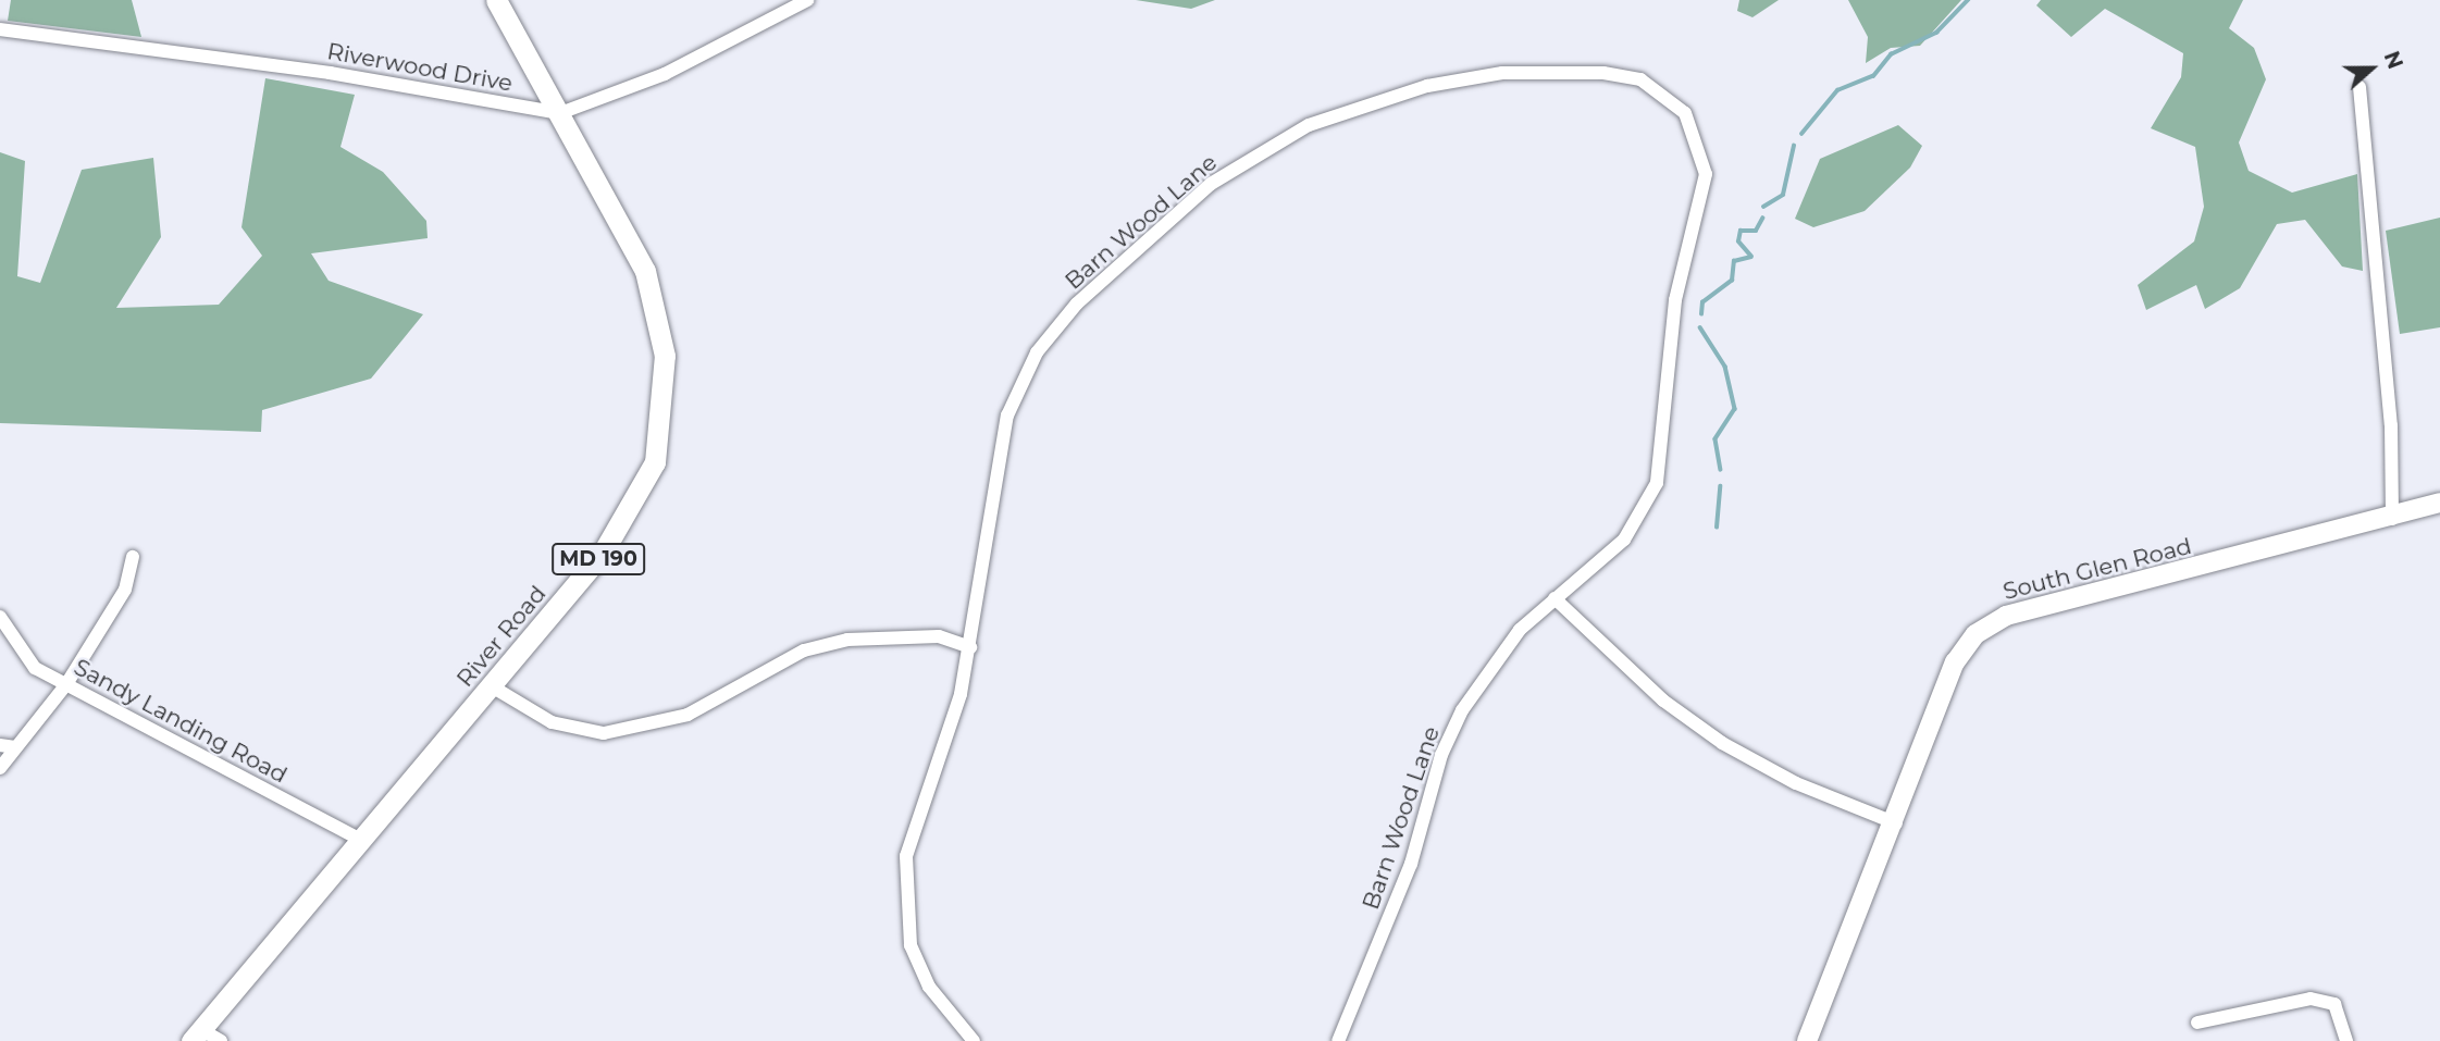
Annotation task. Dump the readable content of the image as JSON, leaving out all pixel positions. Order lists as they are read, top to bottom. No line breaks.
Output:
{"streets":{"main road":["MD 190","South Glen Road","River Road"],"street":["Riverwood Drive","Barn Wood Lane","Sandy Landing Road"]},"crossings":[["Riverwood Drive","River Road"],["River Road","Sandy Landing Road"]],"north":"right"}
